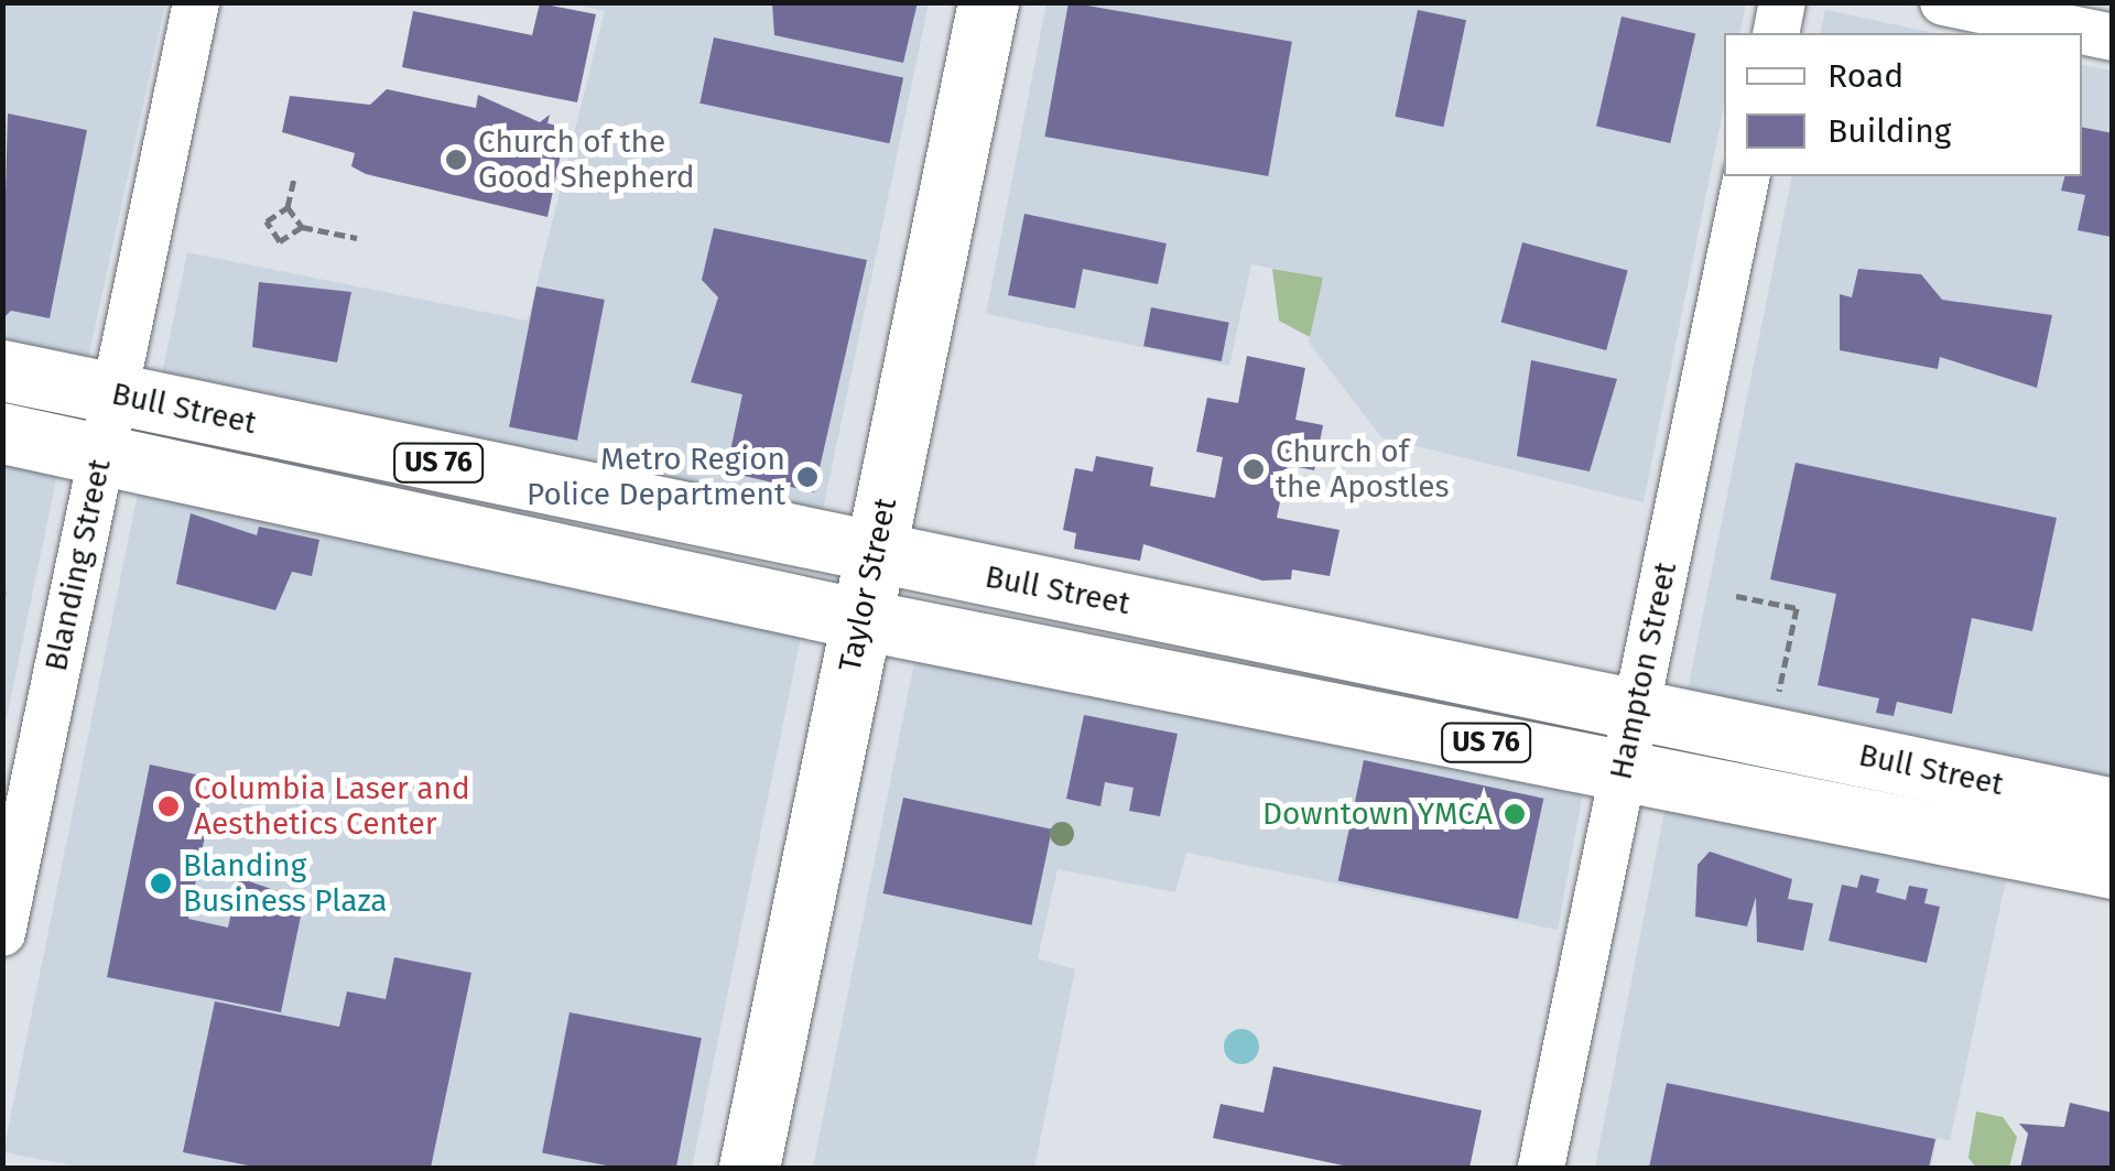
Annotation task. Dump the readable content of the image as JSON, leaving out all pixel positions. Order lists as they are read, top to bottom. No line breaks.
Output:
{"streets":{"main road":["Bull Street","US 76","Taylor Street"],"street":["Blanding Street","Hampton Street"]},"crossings":[["Bull Street","Blanding Street"],["Bull Street","Taylor Street"],["Bull Street","Hampton Street"]],"places":["Church of the Good Shepherd","Church of the Apostles","Metro Region Police Department","Columbia Laser and Aesthetics Center","Downtown YMCA","Blanding Business Plaza"],"legend":["Road","Building"]}
